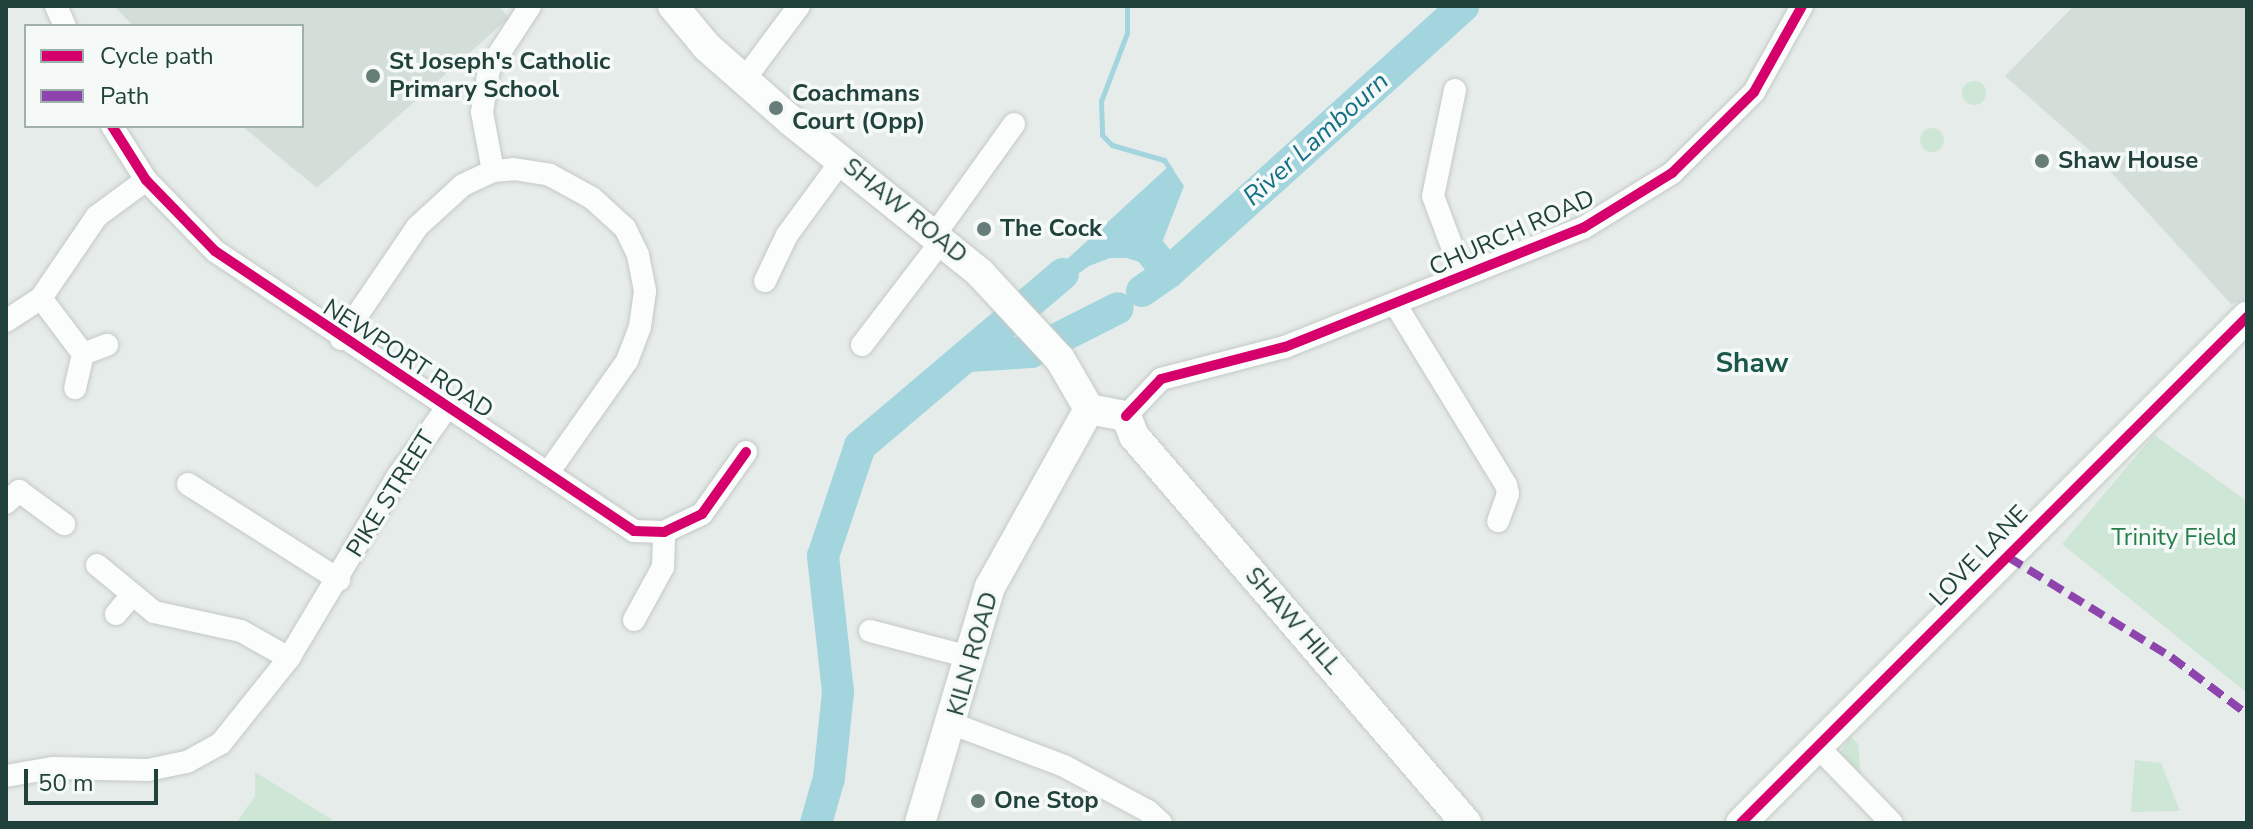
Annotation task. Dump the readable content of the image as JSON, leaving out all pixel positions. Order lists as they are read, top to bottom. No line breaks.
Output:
{"streets":{"street":["SHAW ROAD","CHURCH ROAD","NEWPORT ROAD","PIKE STREET","LOVE LANE","SHAW HILL","KILN ROAD"]},"crossings":[["SHAW ROAD","KILN ROAD"],["CHURCH ROAD","SHAW HILL"],["NEWPORT ROAD","PIKE STREET"]],"districts":["Shaw"],"water":["River Lambourn"],"parks":["Trinity Field"],"places":["St Joseph's Catholic Primary School","Coachmans Court (Opp)","Shaw House","The Cock","One Stop"],"legend":["Cycle path","Path"],"scale_bar":"50 m"}
